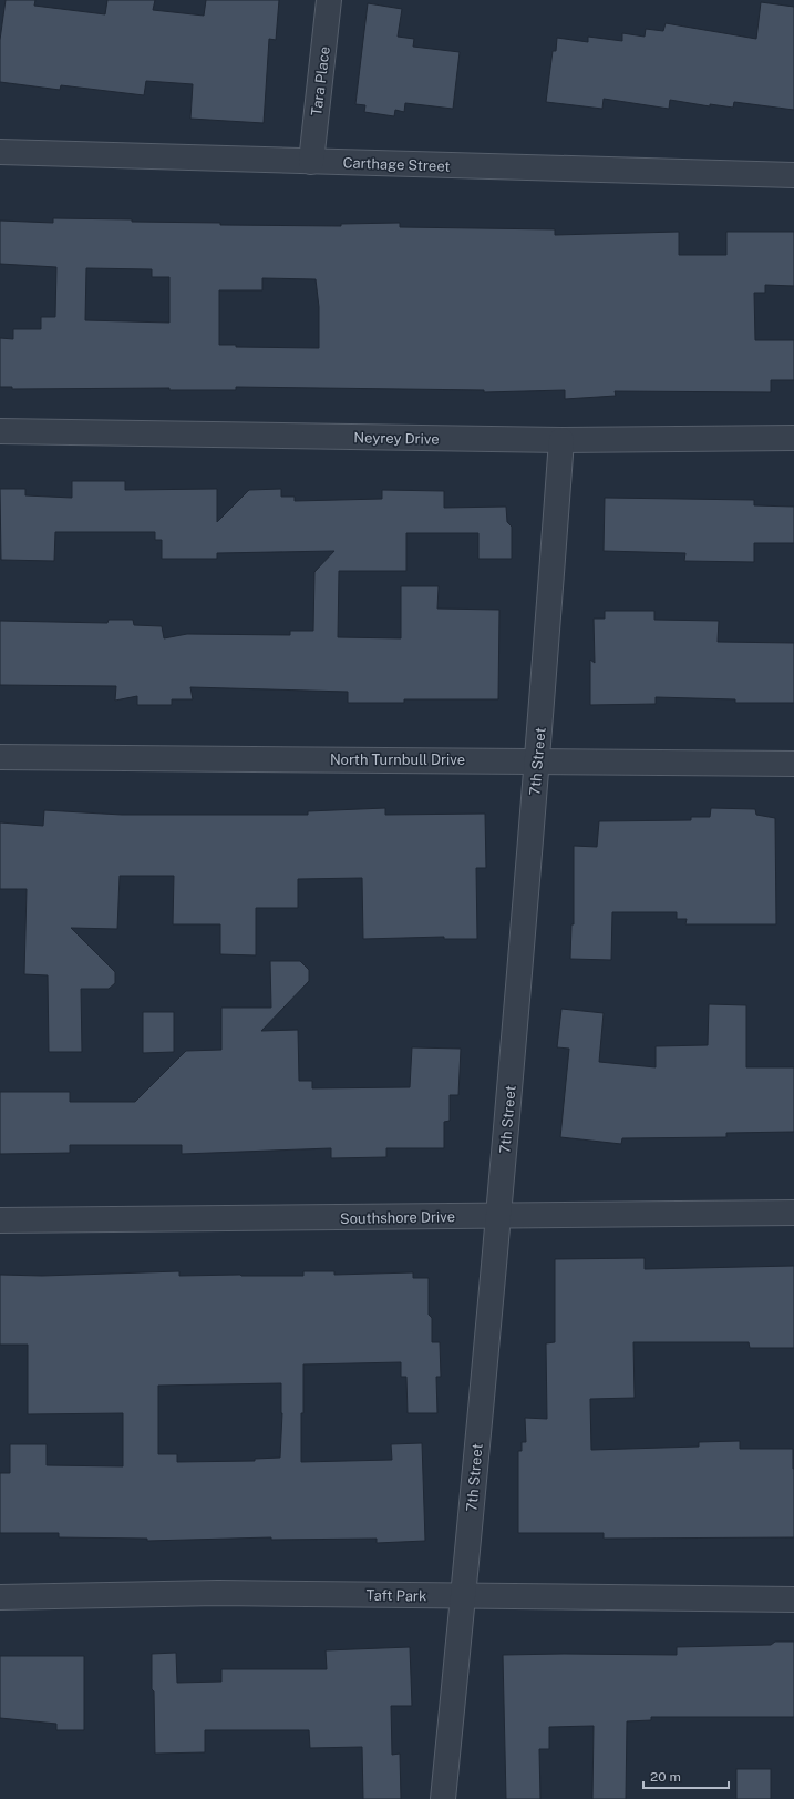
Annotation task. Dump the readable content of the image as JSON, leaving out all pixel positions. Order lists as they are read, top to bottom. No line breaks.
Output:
{"streets":{"street":["Tara Place","Carthage Street","Neyrey Drive","North Turnbull Drive","7th Street","Southshore Drive","Taft Park"]},"crossings":[["Tara Place","Carthage Street"],["Neyrey Drive","7th Street"],["North Turnbull Drive","7th Street"],["7th Street","Southshore Drive"],["7th Street","Taft Park"]],"scale_bar":"20 m"}
